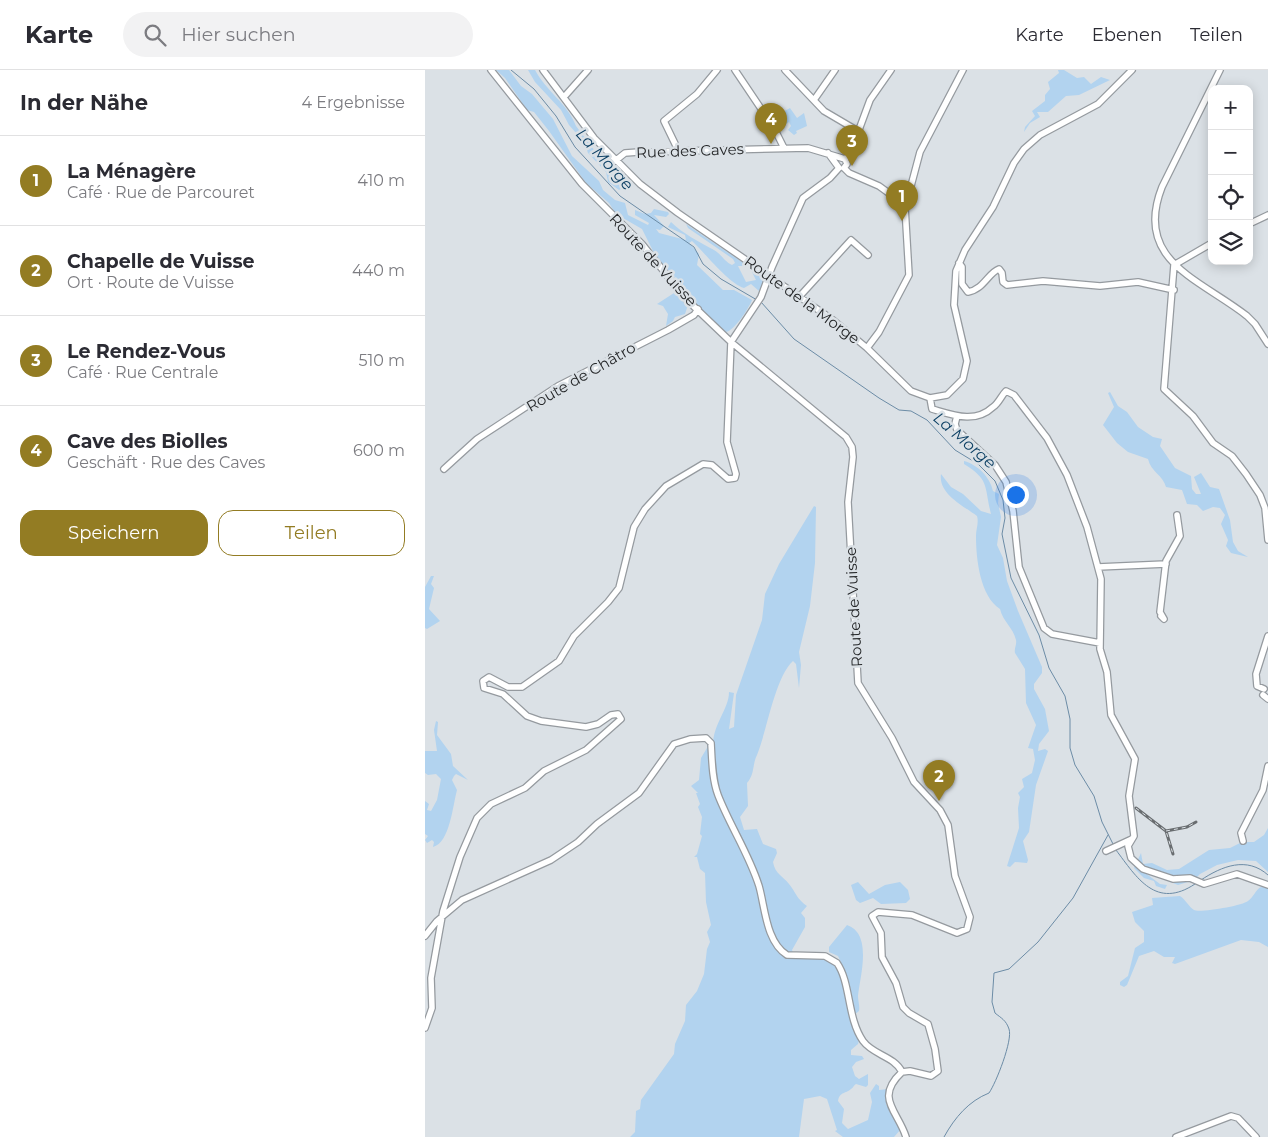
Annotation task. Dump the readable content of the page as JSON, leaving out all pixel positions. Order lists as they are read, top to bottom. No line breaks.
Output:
{"streets":{"street":["Rue des Caves","Route de Vuisse","Route de la Morge","Route de Châtro"]},"crossings":[["Rue des Caves","Route de la Morge"],["Route de Vuisse","Route de Châtro"]],"water":["La Morge"],"page":{"header":"Karte","search":"Hier suchen","nav":["Karte","Ebenen","Teilen"],"heading":["In der Nähe","4 Ergebnisse"],"map_buttons":["+","−"],"pins":["4","3","1","2"],"list":[{"mark":"1","name":"La Ménagère","note":"Café · Rue de Parcouret","value":"410 m"},{"mark":"2","name":"Chapelle de Vuisse","note":"Ort · Route de Vuisse","value":"440 m"},{"mark":"3","name":"Le Rendez-Vous","note":"Café · Rue Centrale","value":"510 m"},{"mark":"4","name":"Cave des Biolles","note":"Geschäft · Rue des Caves","value":"600 m"}],"buttons":["Speichern","Teilen"]}}
